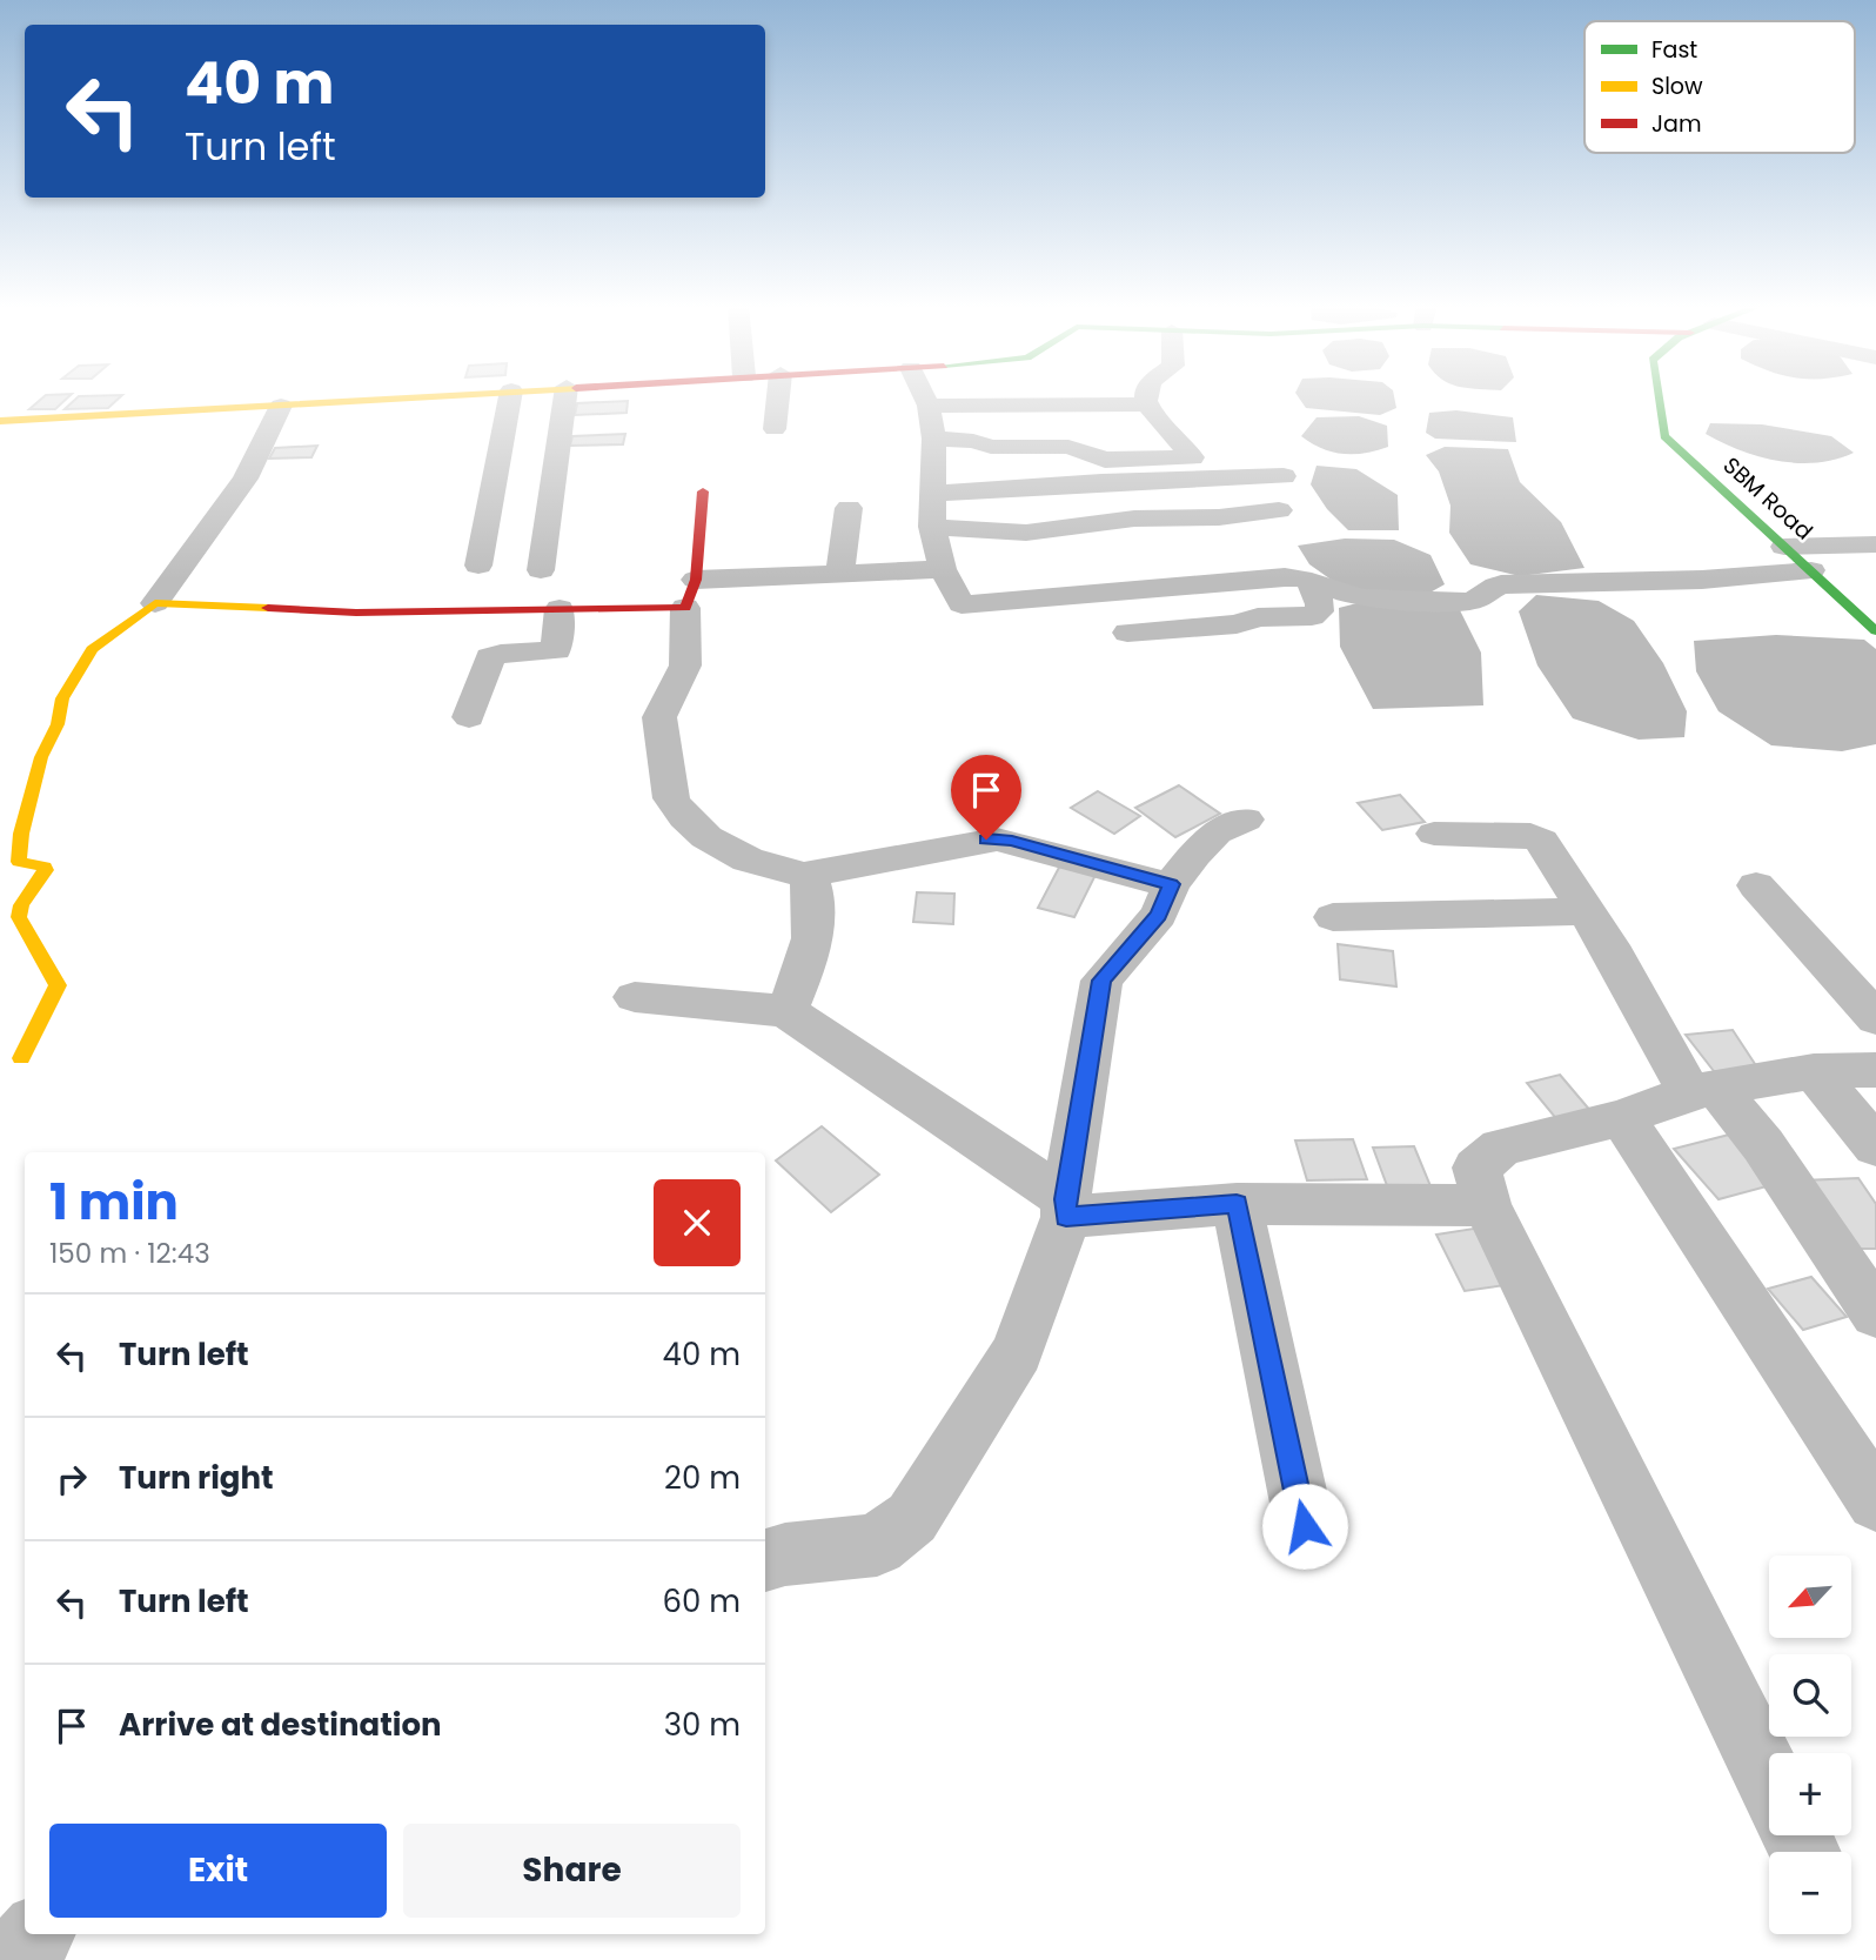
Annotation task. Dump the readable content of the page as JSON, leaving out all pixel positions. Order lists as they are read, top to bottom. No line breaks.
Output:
{"streets":{"street":["SBM Road"]},"legend":["Fast","Slow","Jam"],"north":"bottom left","page":{"turn":["40 m","Turn left"],"heading":["1 min","150 m · 12:43"],"list":[{"name":"Turn left","value":"40 m"},{"name":"Turn right","value":"20 m"},{"name":"Turn left","value":"60 m"},{"name":"Arrive at destination","value":"30 m"}],"map_buttons":["+","−"],"buttons":["Exit","Share"]}}
